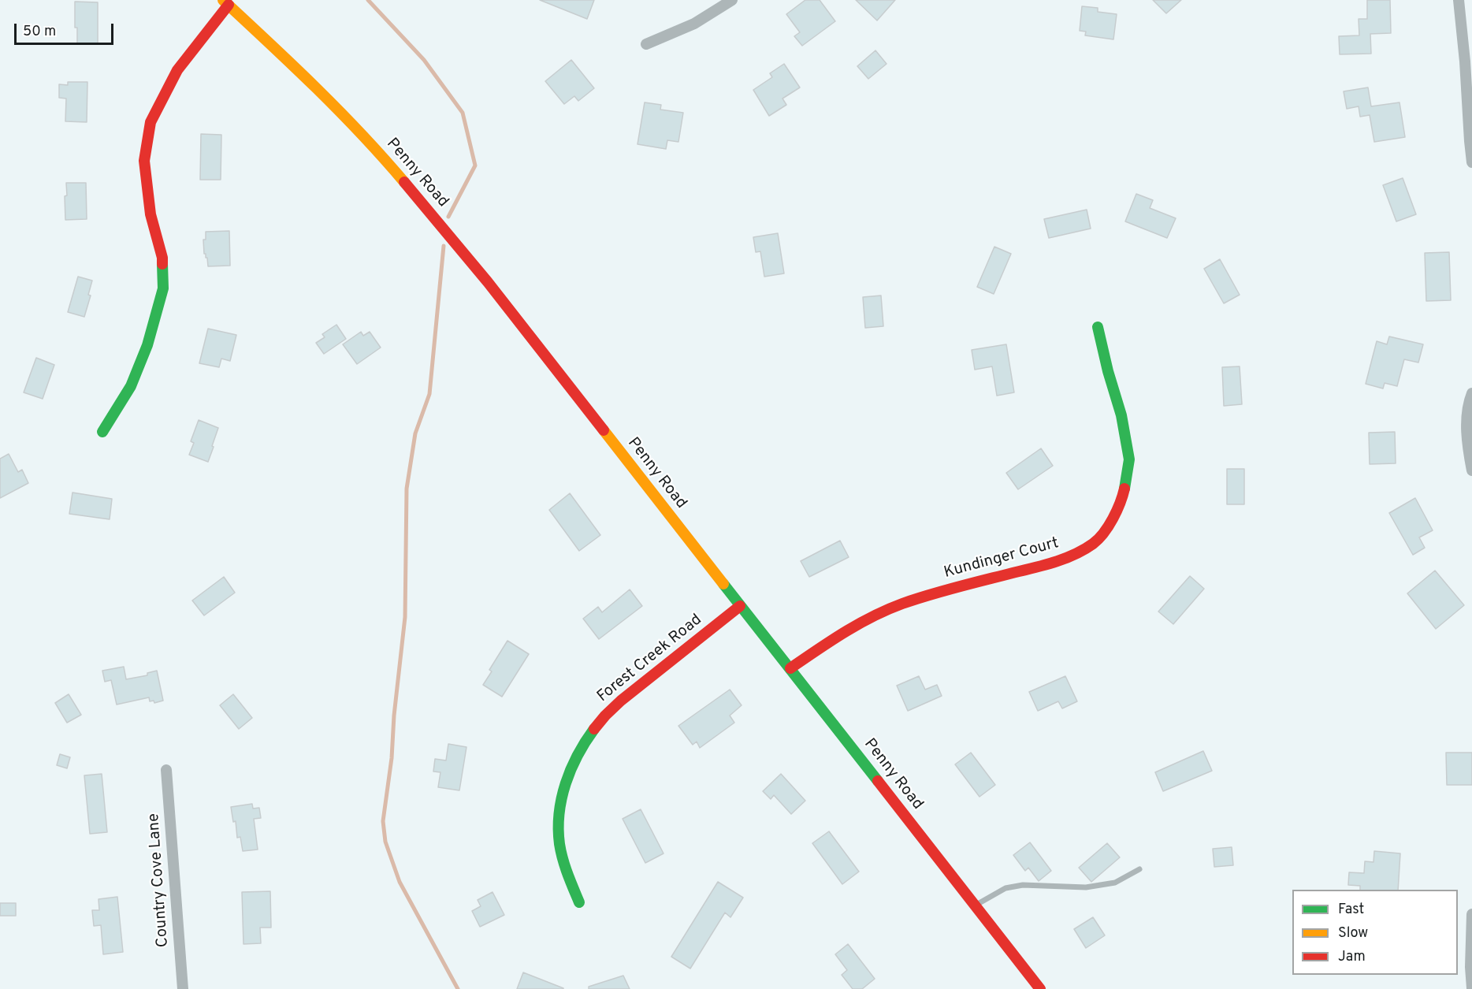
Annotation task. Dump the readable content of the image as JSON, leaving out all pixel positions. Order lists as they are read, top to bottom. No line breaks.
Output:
{"streets":{"street":["Penny Road","Kundinger Court","Forest Creek Road","Country Cove Lane"]},"crossings":[["Penny Road","Kundinger Court"],["Penny Road","Forest Creek Road"]],"legend":["Fast","Slow","Jam"],"scale_bar":"50 m"}
